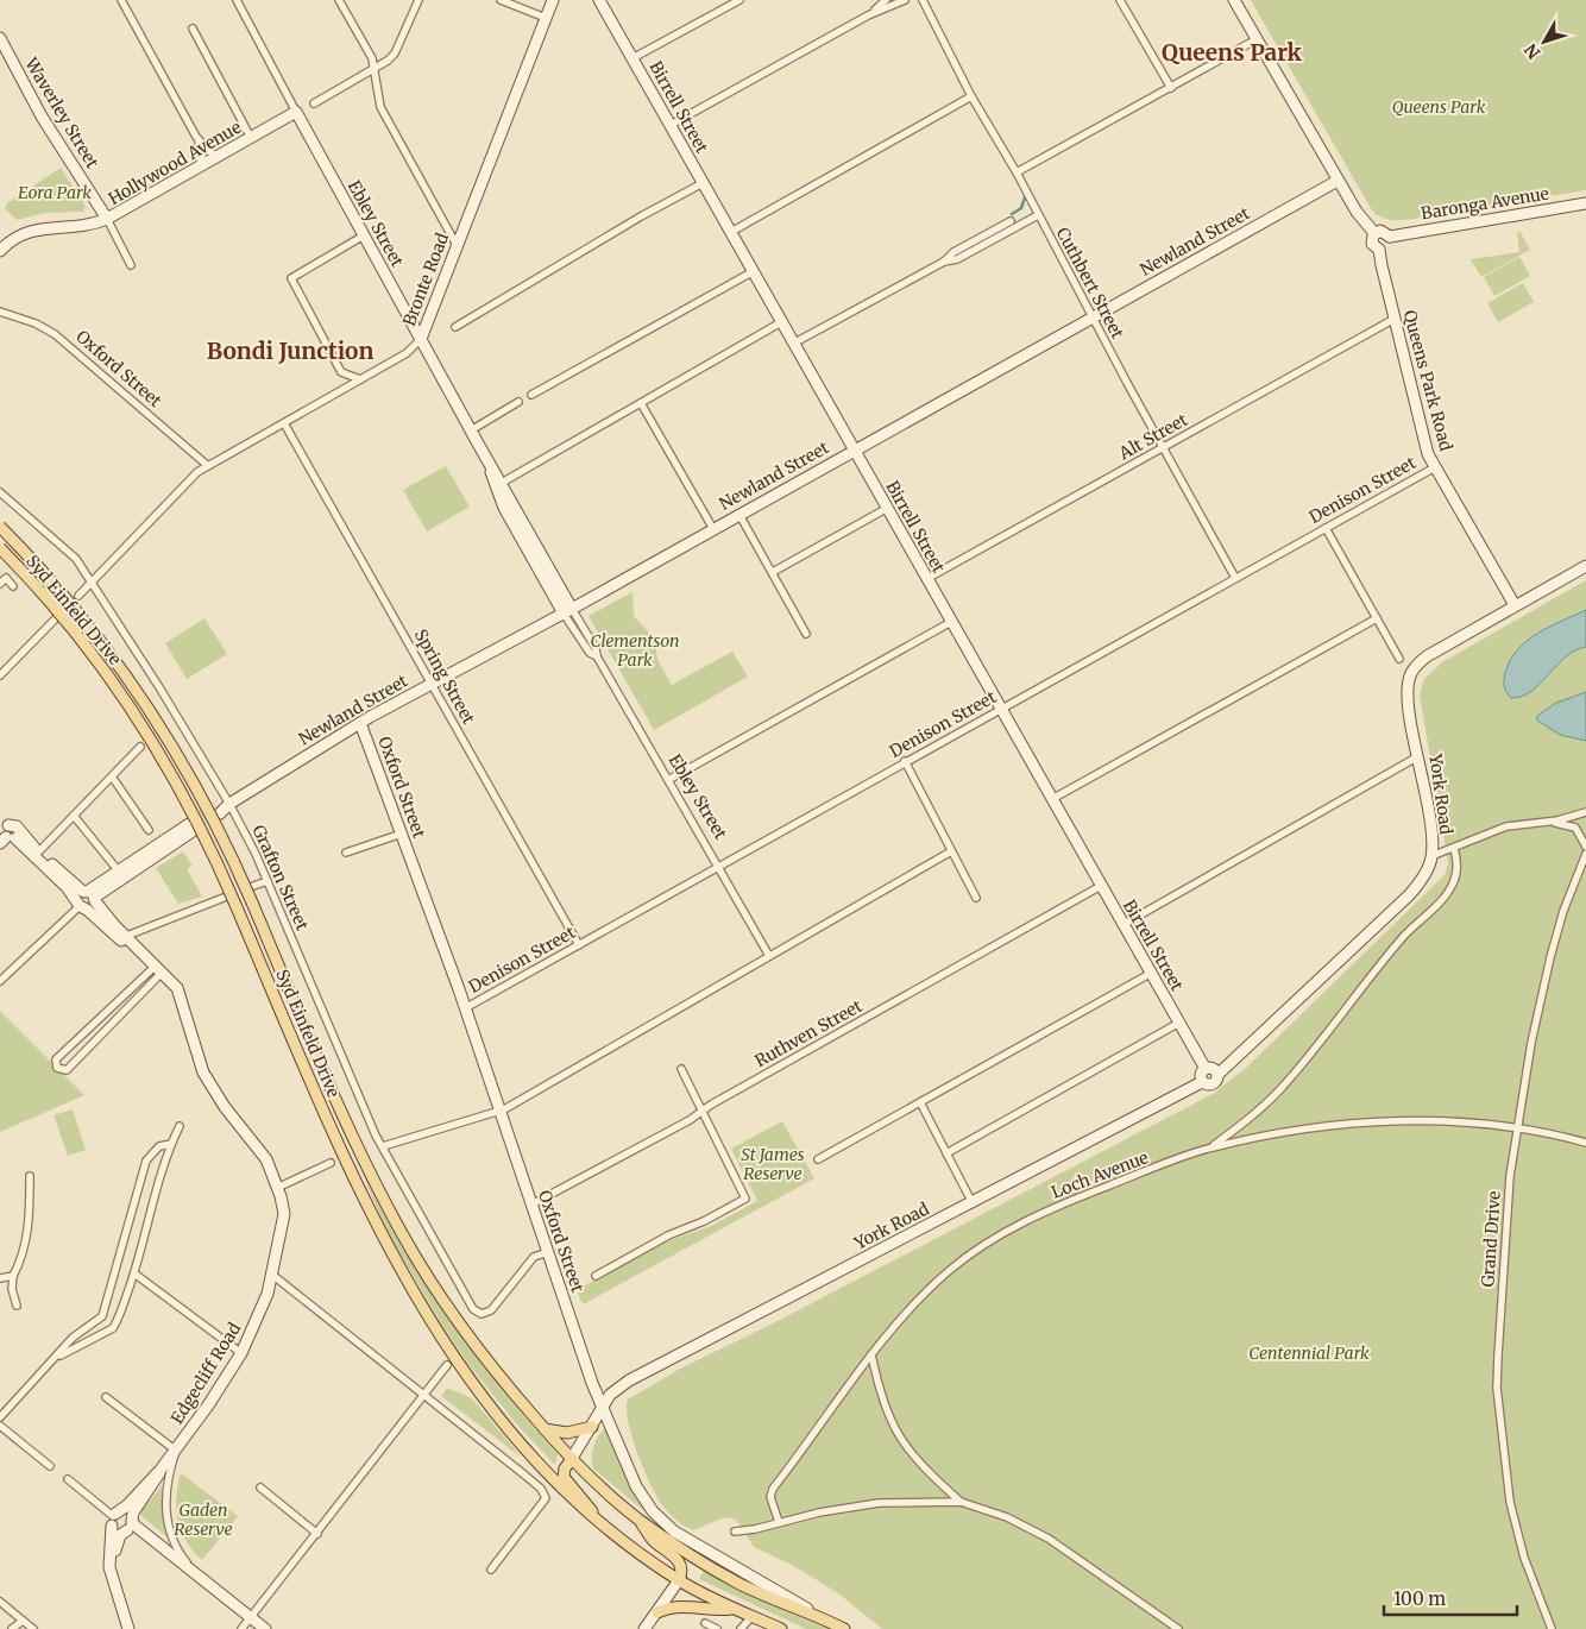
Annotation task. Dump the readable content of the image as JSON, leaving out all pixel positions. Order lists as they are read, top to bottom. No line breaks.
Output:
{"streets":{"main road":["Syd Einfeld Drive"],"street":["Birrell Street","Waverley Street","Hollywood Avenue","Baronga Avenue","Ebley Street","Newland Street","Bronte Road","Cuthbert Street","Oxford Street","Queens Park Road","Alt Street","Denison Street","Spring Street","York Road","Grafton Street","Ruthven Street","Loch Avenue","Grand Drive","Edgecliff Road"]},"crossings":[["Birrell Street","Newland Street"],["Birrell Street","Alt Street"],["Birrell Street","Denison Street"],["Birrell Street","York Road"],["Birrell Street","Ruthven Street"],["Waverley Street","Hollywood Avenue"],["Hollywood Avenue","Ebley Street"],["Baronga Avenue","Queens Park Road"],["Ebley Street","Newland Street"],["Ebley Street","Bronte Road"],["Ebley Street","Denison Street"],["Newland Street","Cuthbert Street"],["Newland Street","Oxford Street"],["Newland Street","Spring Street"],["Newland Street","Grafton Street"],["Bronte Road","Oxford Street"],["Bronte Road","Spring Street"],["Bronte Road","Grafton Street"],["Cuthbert Street","Alt Street"],["Cuthbert Street","Denison Street"],["Oxford Street","Denison Street"],["Oxford Street","York Road"],["Oxford Street","Grafton Street"],["Oxford Street","Ruthven Street"],["Queens Park Road","Alt Street"],["Queens Park Road","Denison Street"],["Queens Park Road","York Road"],["Denison Street","Spring Street"],["Loch Avenue","Grand Drive"]],"districts":["Queens Park","Bondi Junction"],"parks":["Queens Park","Eora Park","Clementson Park","St James Reserve","Centennial Park","Gaden Reserve"],"scale_bar":"100 m","north":"bottom left"}
